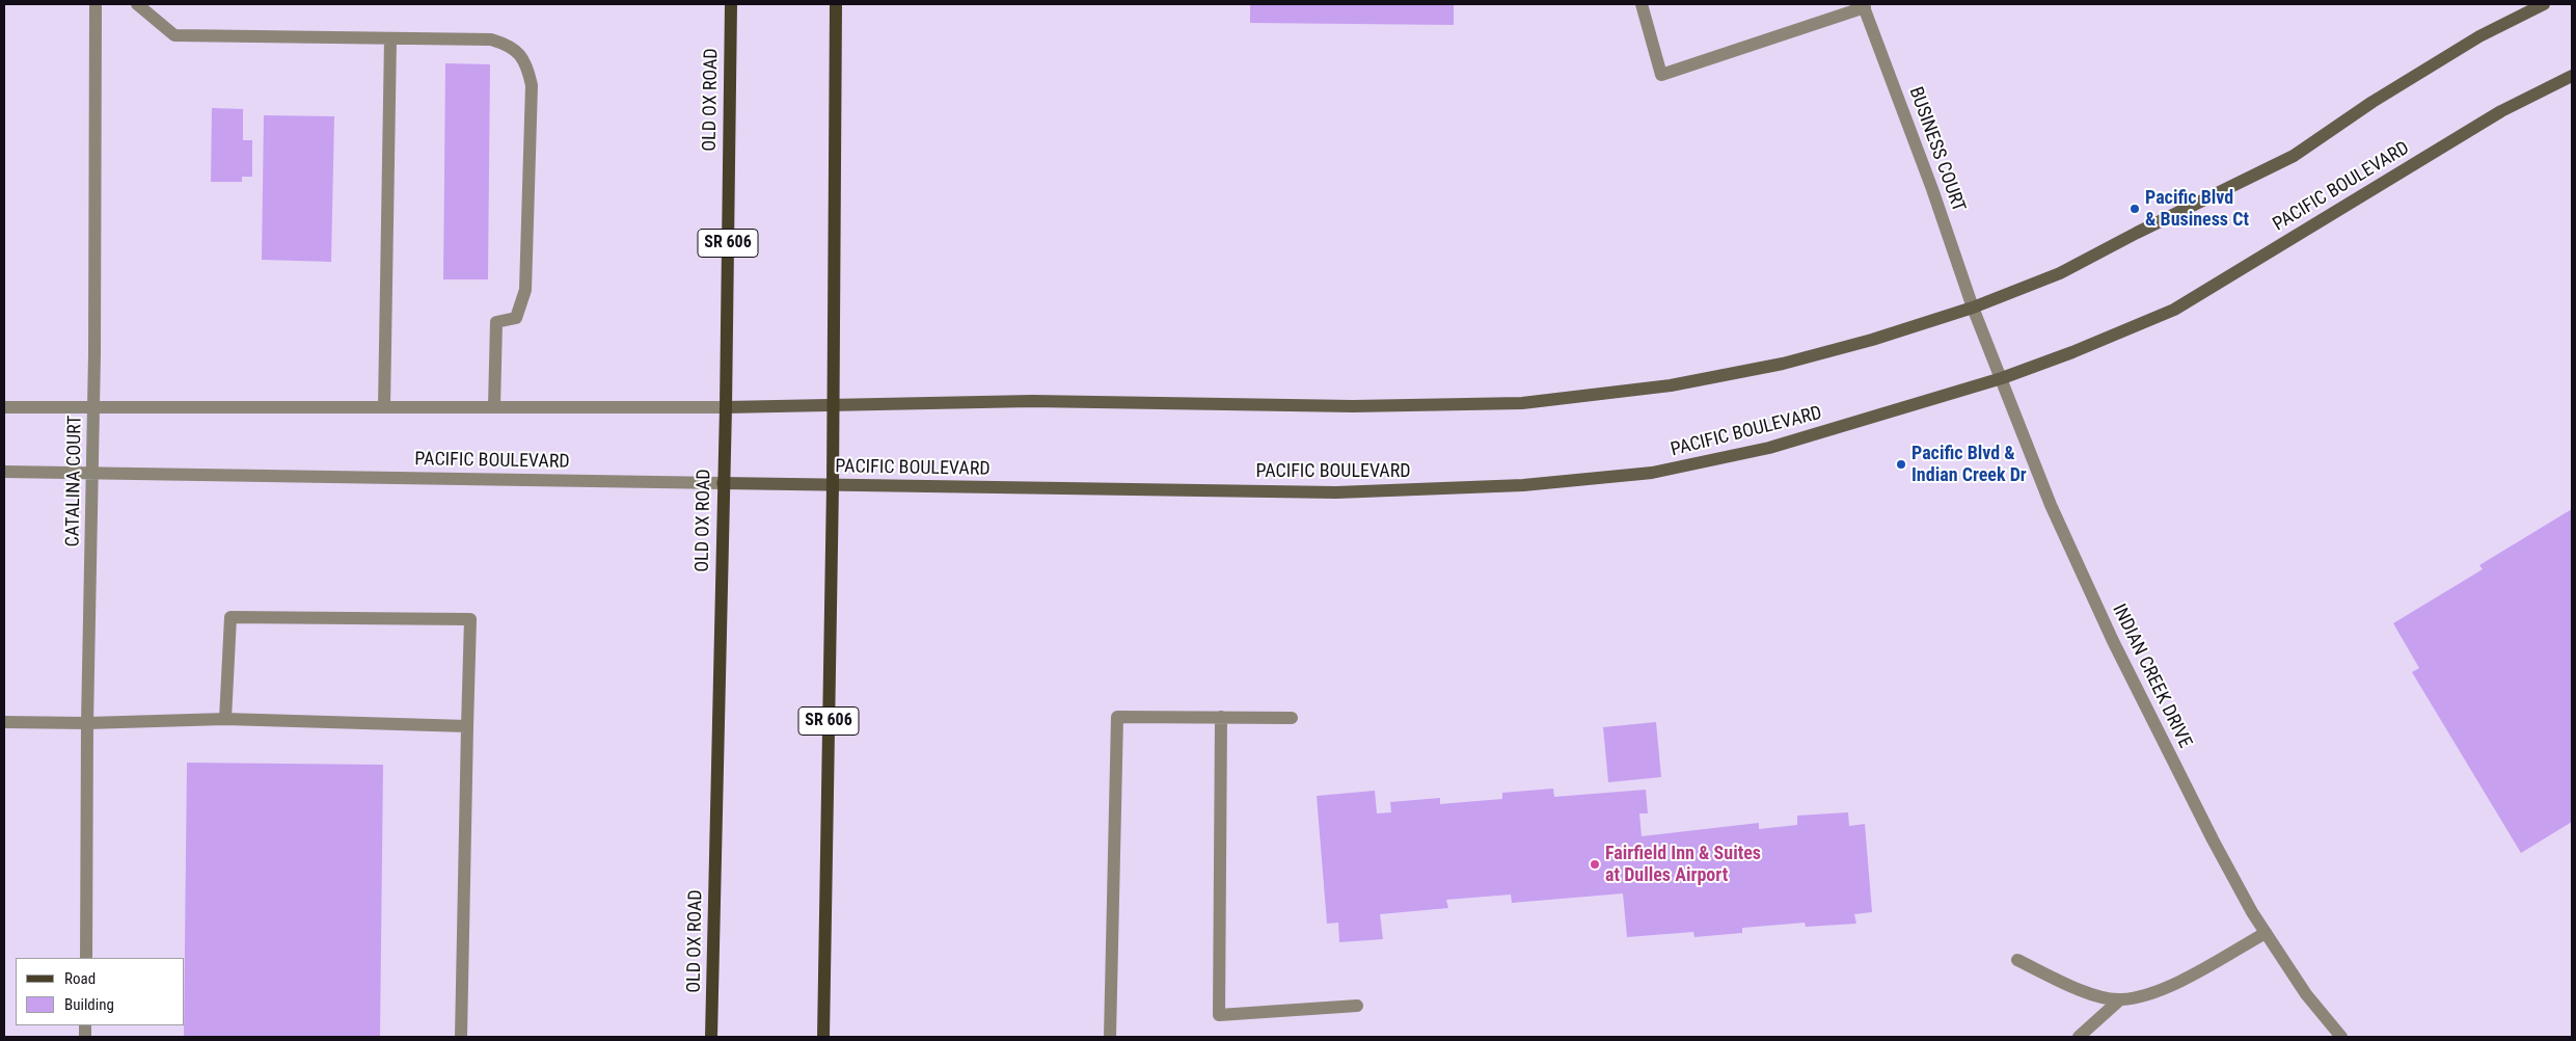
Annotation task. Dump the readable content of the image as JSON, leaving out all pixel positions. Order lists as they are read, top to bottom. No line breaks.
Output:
{"streets":{"main road":["OLD OX ROAD","PACIFIC BOULEVARD","SR 606"],"street":["BUSINESS COURT","CATALINA COURT","INDIAN CREEK DRIVE"]},"crossings":[["OLD OX ROAD","PACIFIC BOULEVARD"],["BUSINESS COURT","INDIAN CREEK DRIVE"],["PACIFIC BOULEVARD","SR 606"],["PACIFIC BOULEVARD","CATALINA COURT"],["PACIFIC BOULEVARD","INDIAN CREEK DRIVE"]],"places":["Pacific Blvd & Business Ct","Pacific Blvd & Indian Creek Dr","Fairfield Inn & Suites at Dulles Airport"],"legend":["Road","Building"]}
